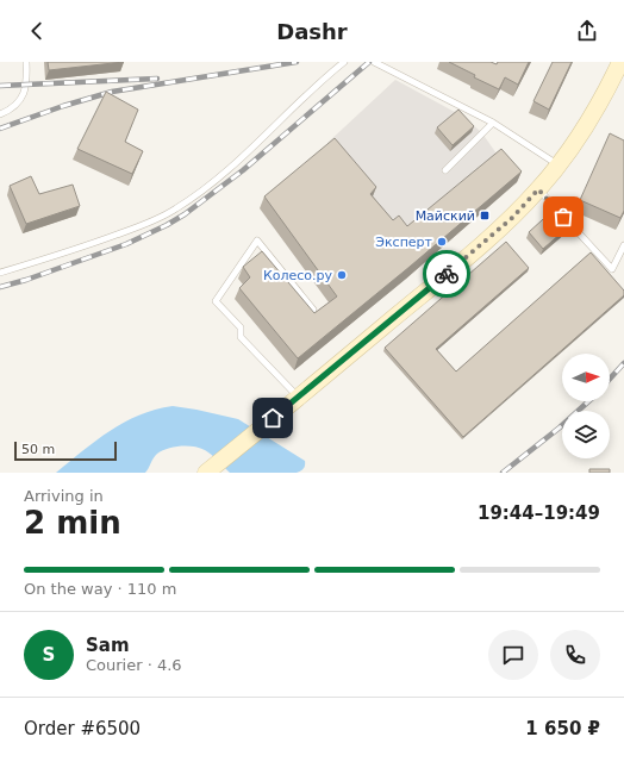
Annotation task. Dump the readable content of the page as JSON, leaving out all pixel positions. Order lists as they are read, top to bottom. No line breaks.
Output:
{"places":{"transit":["Майский"],"other":["Эксперт","Колесо.ру"]},"scale_bar":"50 m","north":"right","page":{"header":"Dashr","scale":"50 m","heading":["2 min","Arriving in","19:44–19:49"],"panel":["Sam","Courier · 4.6","Order #6500","1 650 ₽"],"bar":"On the way · 110 m","round":"S"}}
